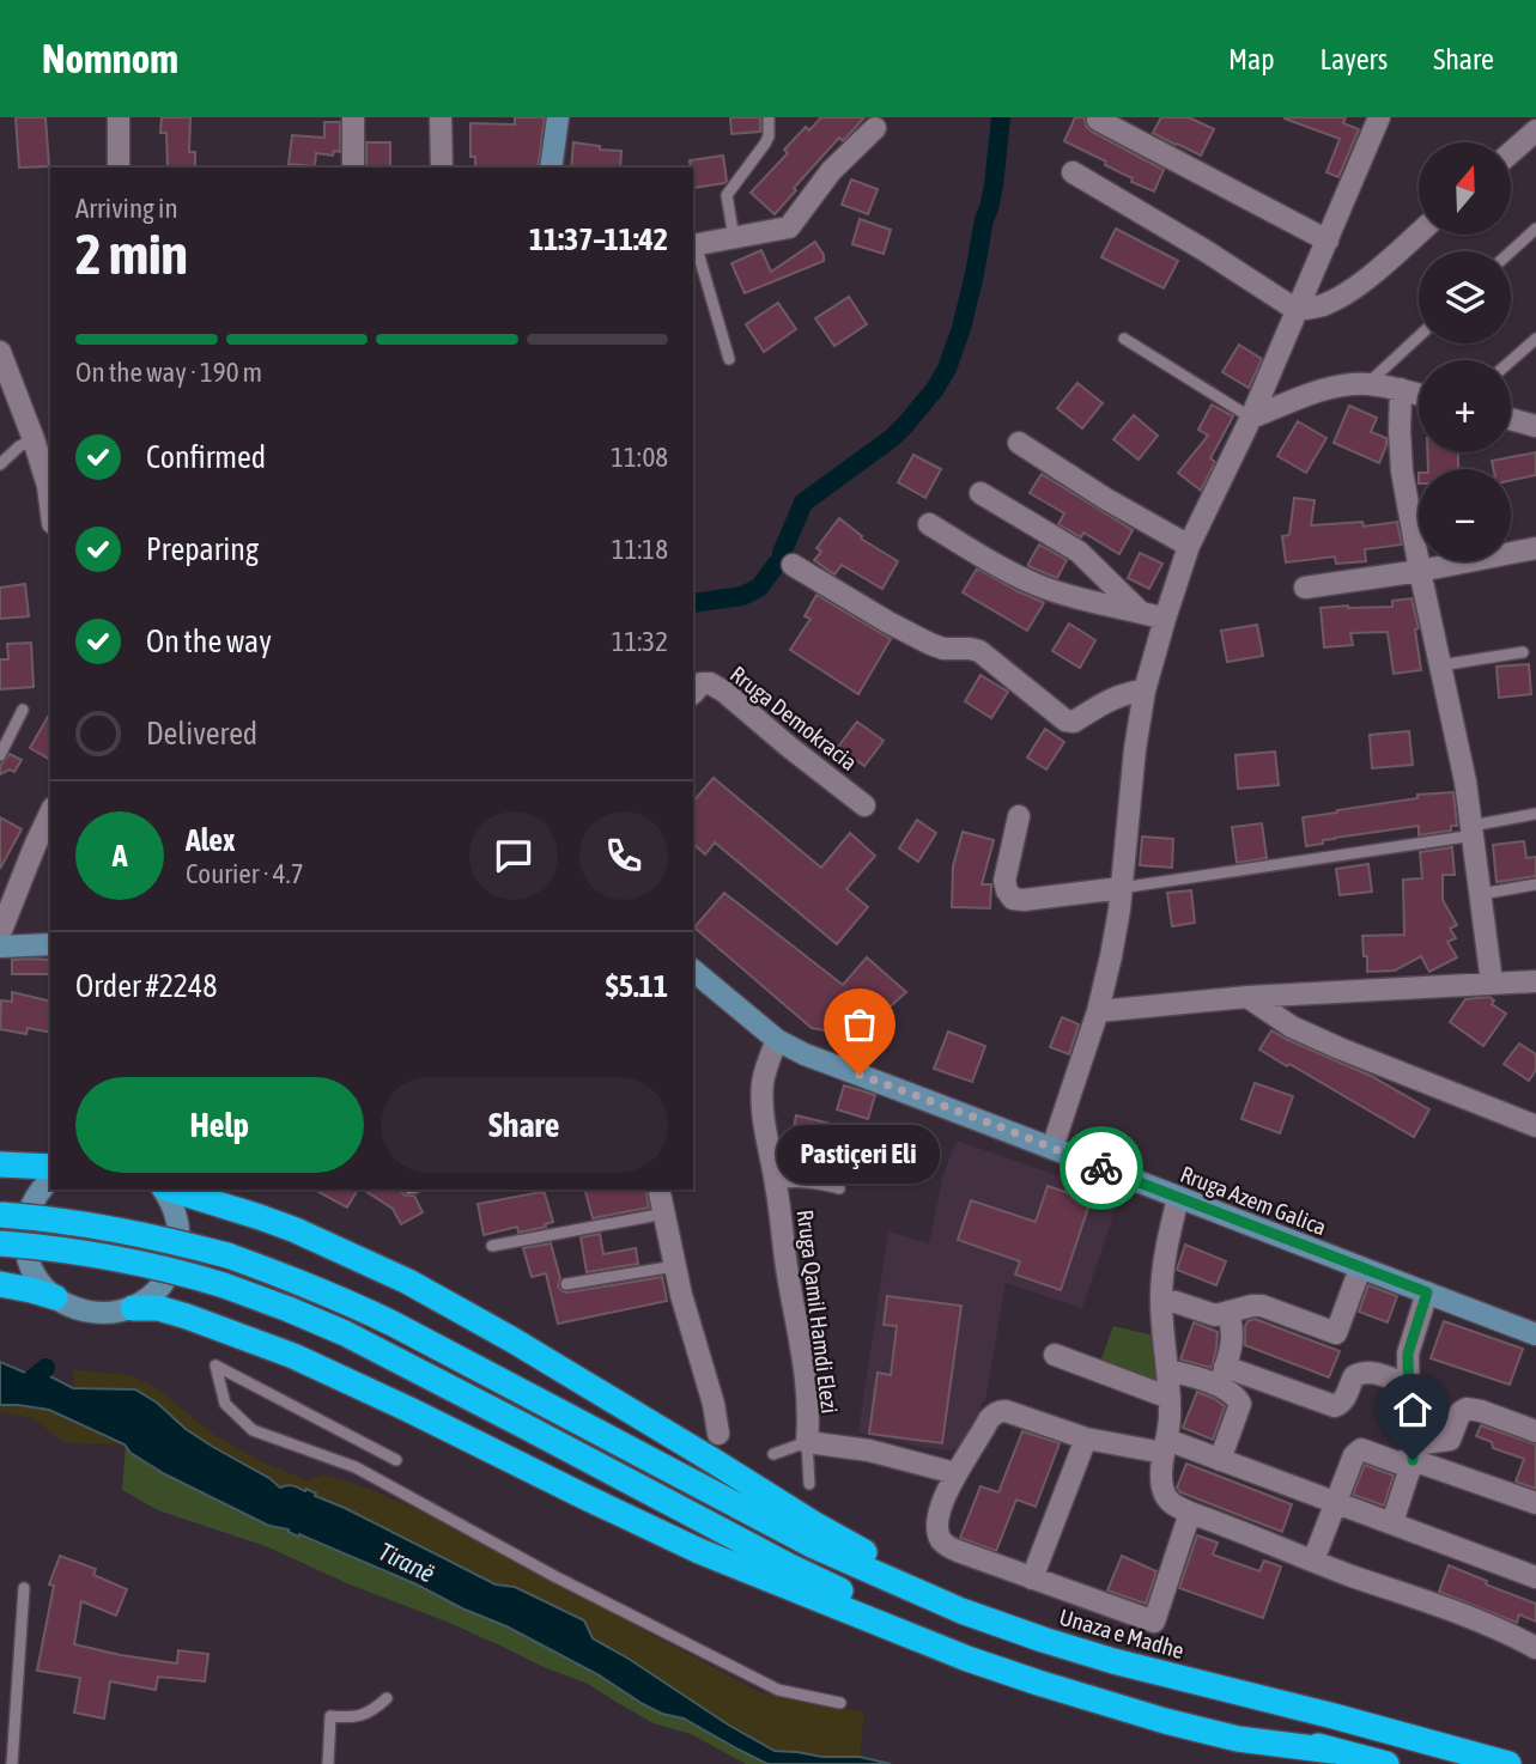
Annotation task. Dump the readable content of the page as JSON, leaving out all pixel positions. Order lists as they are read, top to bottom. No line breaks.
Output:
{"streets":{"highway":["Unaza e Madhe"],"main road":["Rruga Azem Galica"],"street":["Rruga Demokracia","Rruga Qamil Hamdi Elezi"]},"crossings":[["Rruga Azem Galica","Rruga Qamil Hamdi Elezi"]],"water":["Tiranë"],"places":["Pastiçeri Eli"],"north":"top","page":{"header":"Nomnom","nav":["Map","Layers","Share"],"map_buttons":["+","−"],"heading":["2 min","Arriving in","11:37–11:42"],"panel":["Alex","Courier · 4.7","Order #2248","$5.11"],"bar":"On the way · 190 m","list":[["Confirmed","11:08"],["Preparing","11:18"],["On the way","11:32"],"Delivered"],"round":"A","buttons":["Help","Share"],"bubble":"Pastiçeri Eli"}}
